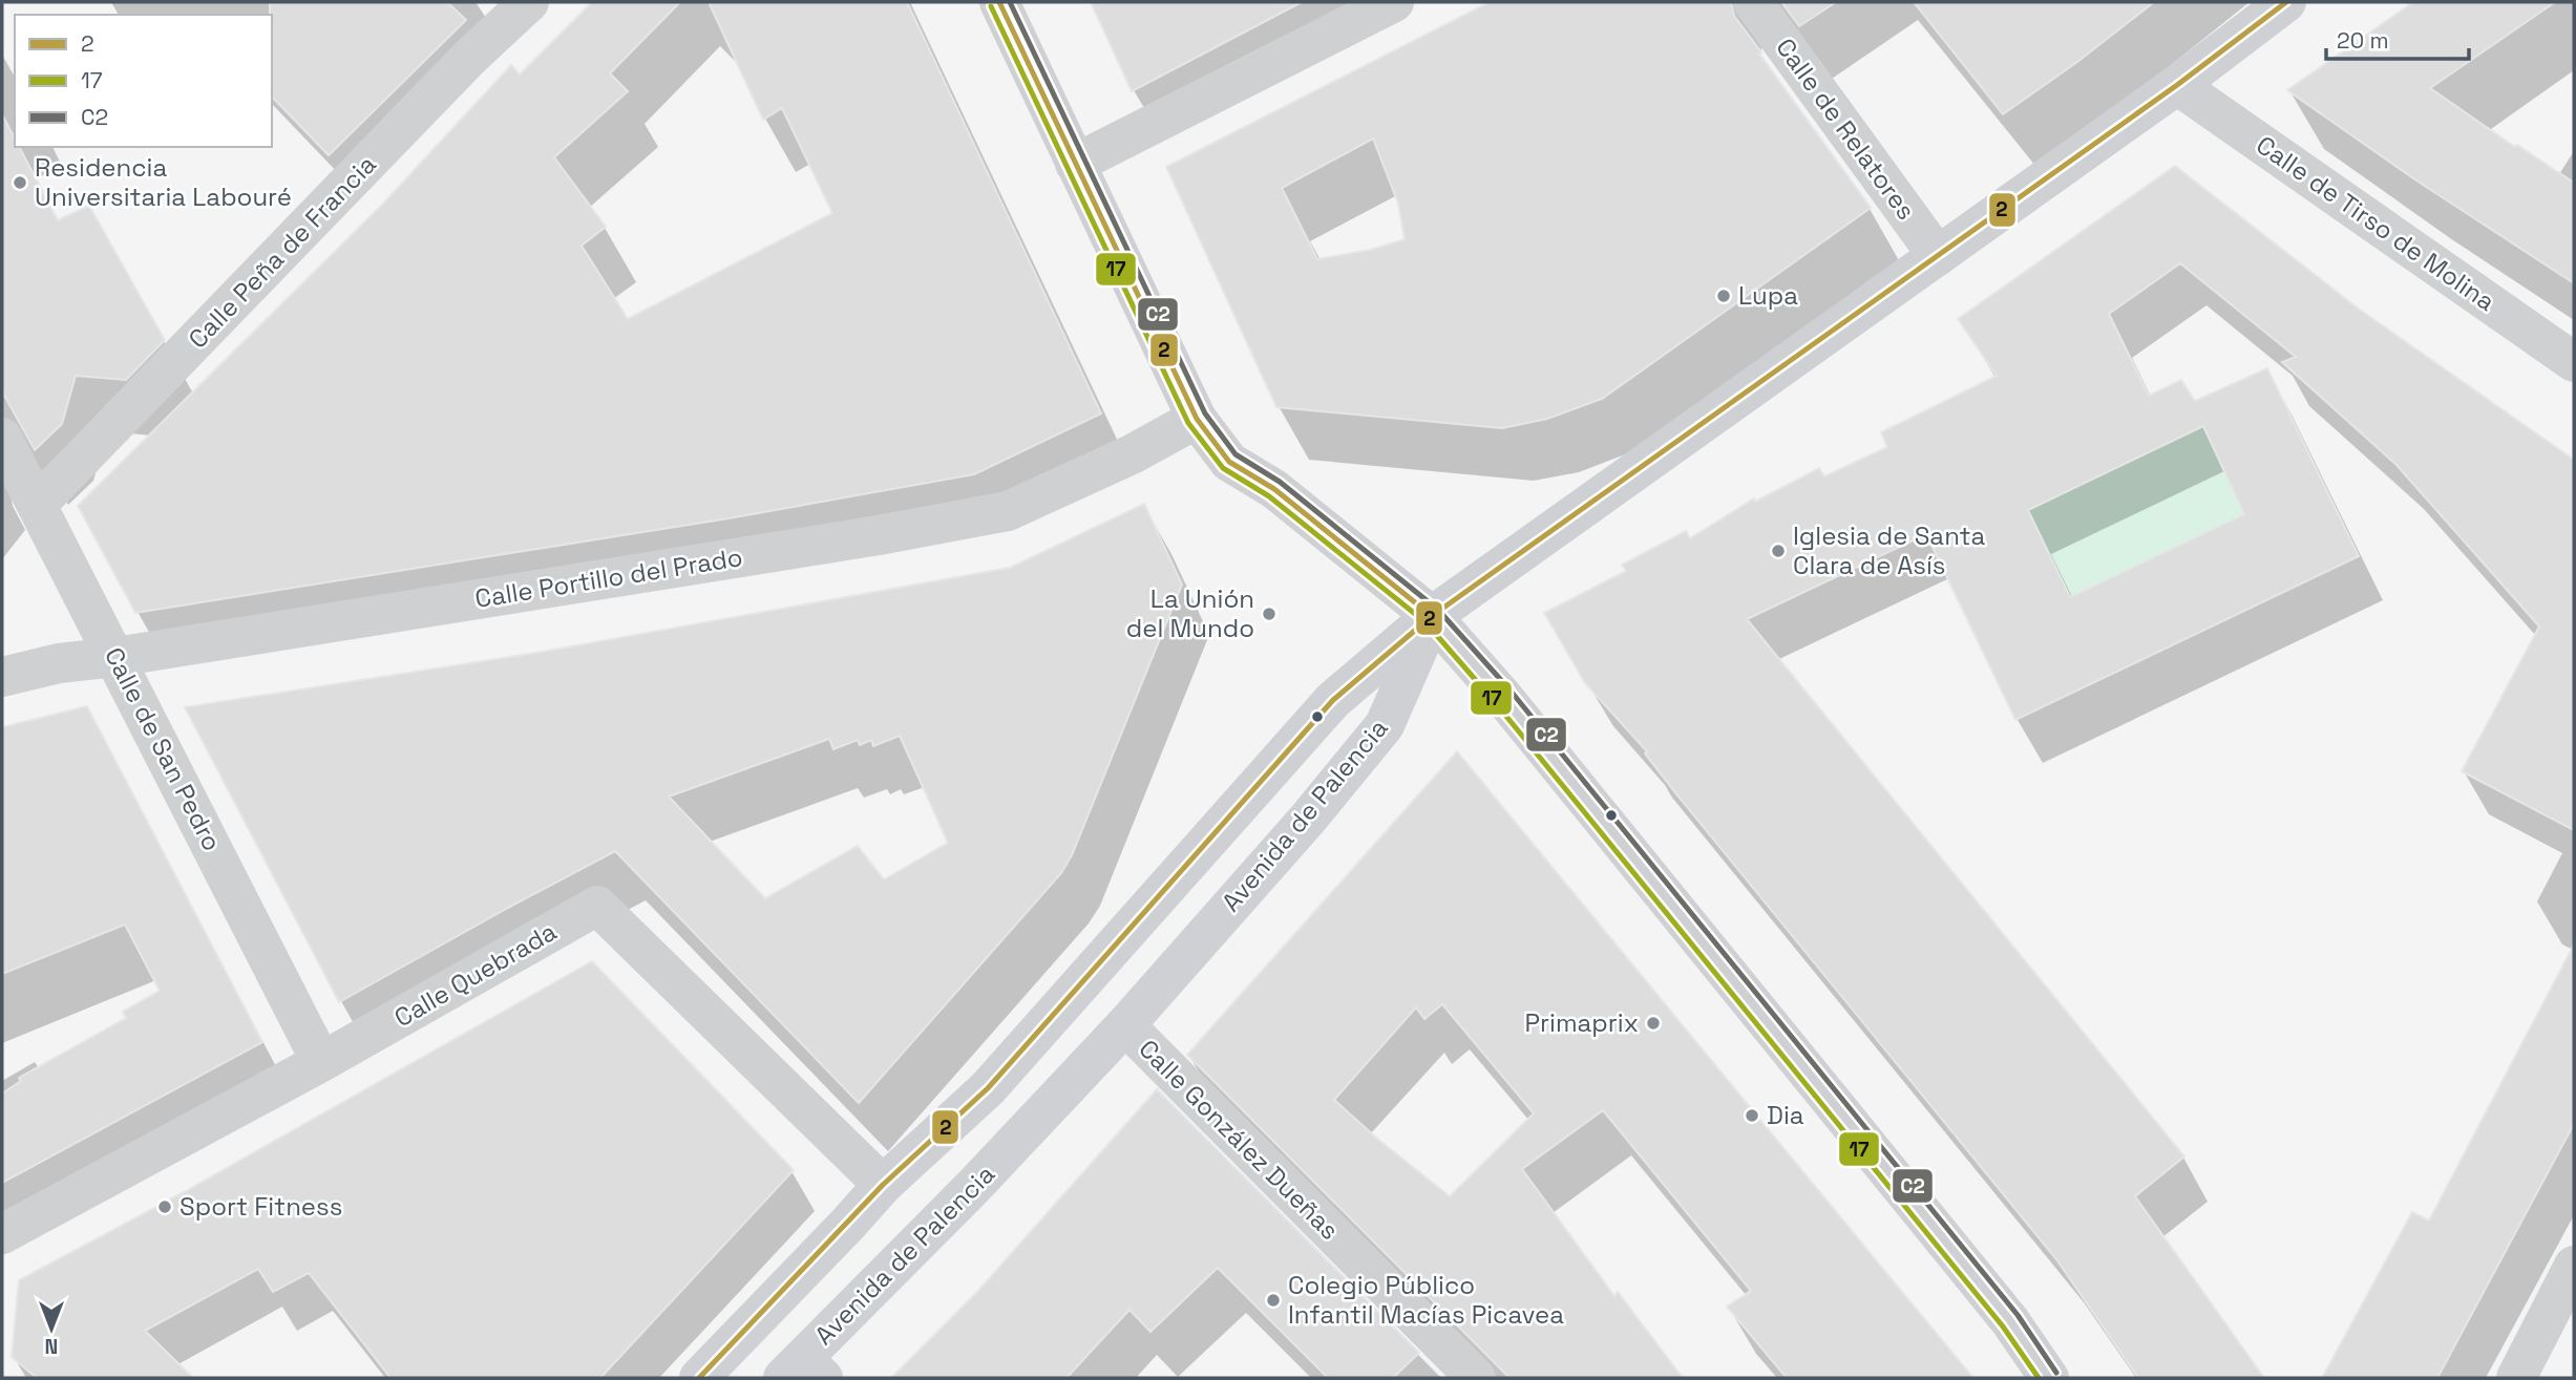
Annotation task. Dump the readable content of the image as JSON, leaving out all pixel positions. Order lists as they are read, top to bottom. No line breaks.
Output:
{"streets":{"main road":["Avenida de Palencia"],"street":["Calle de Relatores","Calle de Tirso de Molina","Calle Peña de Francia","Calle Portillo del Prado","Calle de San Pedro","Calle Quebrada","Calle González Dueñas"]},"crossings":[["Calle Peña de Francia","Calle de San Pedro"],["Calle Portillo del Prado","Calle de San Pedro"],["Calle de San Pedro","Calle Quebrada"],["Avenida de Palencia","Calle Quebrada"],["Avenida de Palencia","Calle González Dueñas"]],"places":["Residencia Universitaria Labouré","Lupa","Iglesia de Santa Clara de Asís","La Unión del Mundo","Primaprix","Dia","Sport Fitness","Colegio Público Infantil Macías Picavea"],"lines":["transit line 2","transit line C2","transit line 17"],"legend":["2","17","C2"],"scale_bar":"20 m","north":"bottom"}
